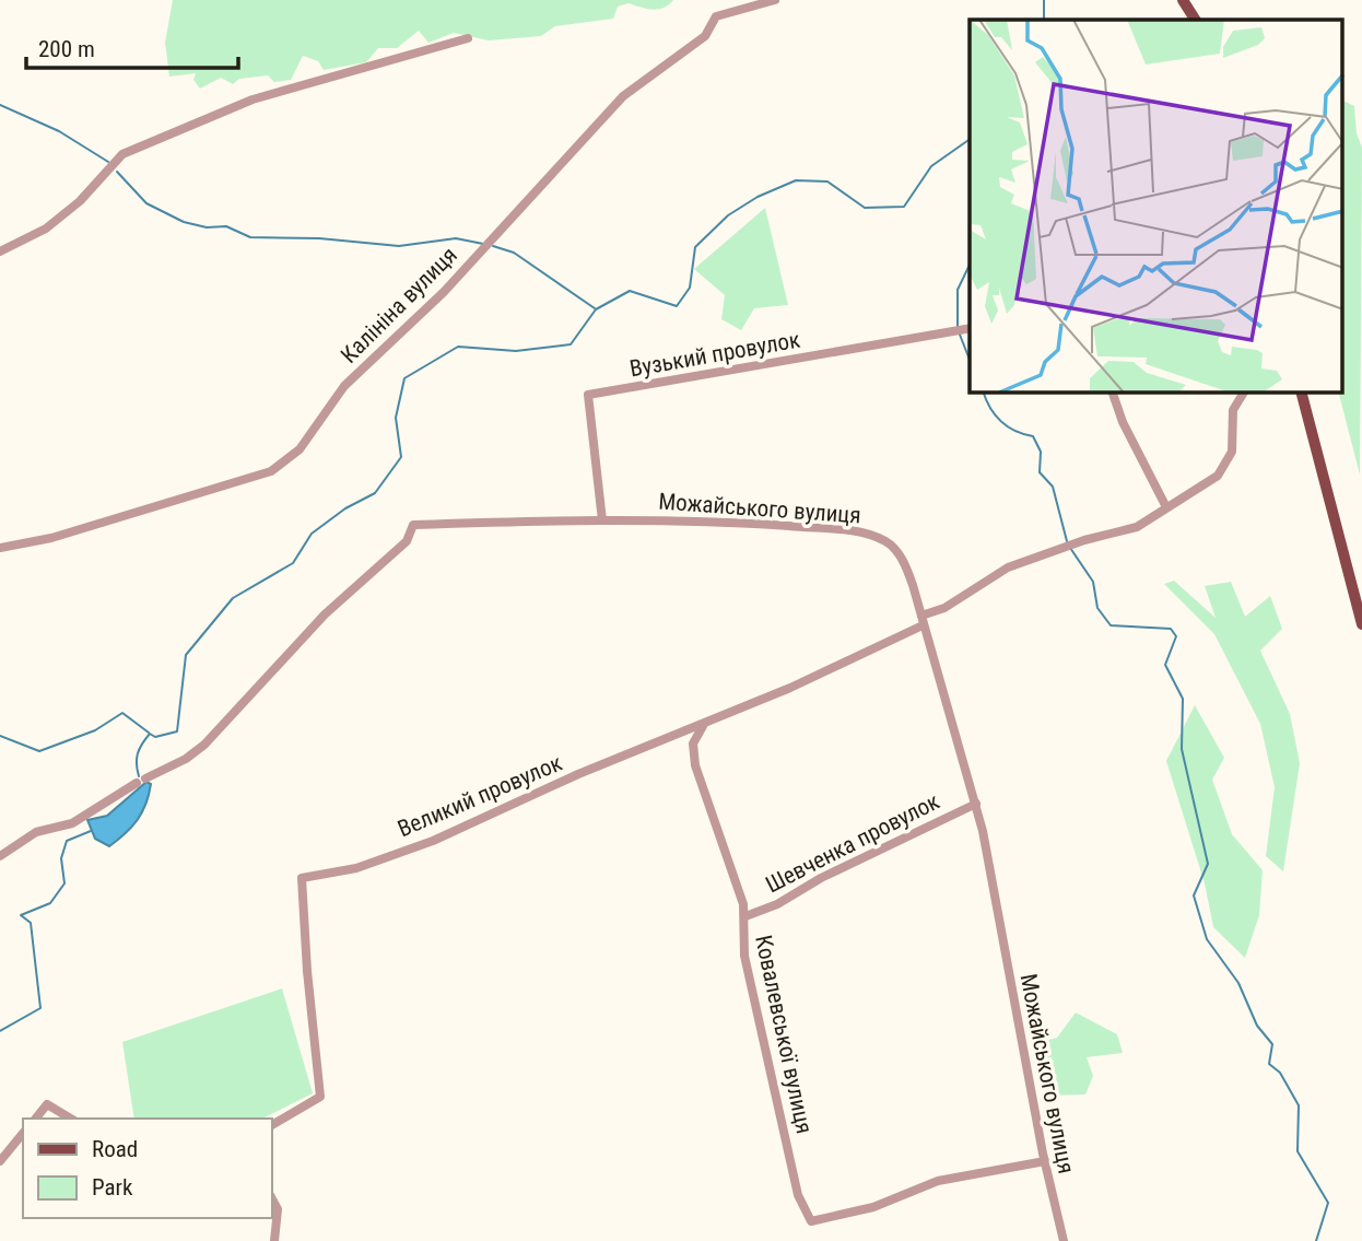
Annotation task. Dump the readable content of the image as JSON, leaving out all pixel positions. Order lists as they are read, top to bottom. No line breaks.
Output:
{"streets":{"street":["Калініна вулиця","Вузький провулок","Можайського вулиця","Великий провулок","Шевченка провулок","Ковалевської вулиця"]},"crossings":[["Вузький провулок","Можайського вулиця"],["Можайського вулиця","Великий провулок"],["Можайського вулиця","Шевченка провулок"],["Можайського вулиця","Ковалевської вулиця"],["Великий провулок","Ковалевської вулиця"],["Шевченка провулок","Ковалевської вулиця"]],"legend":["Road","Park"],"scale_bar":"200 m"}
